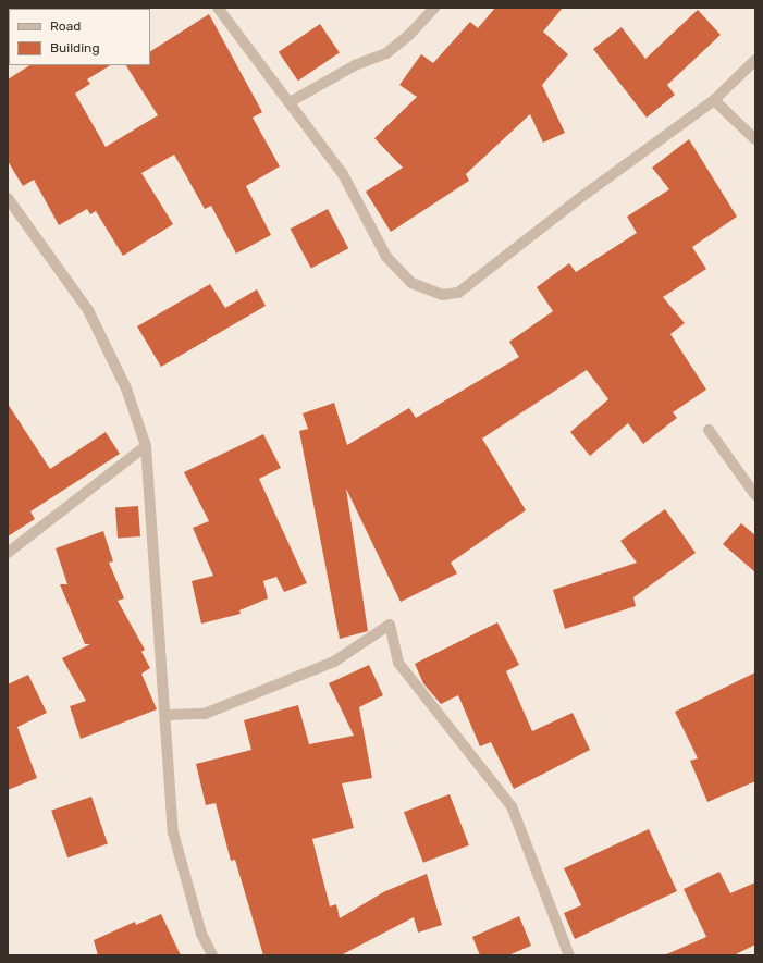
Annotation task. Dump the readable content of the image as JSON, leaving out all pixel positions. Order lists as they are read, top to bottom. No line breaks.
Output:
{"legend":["Road","Building"]}
